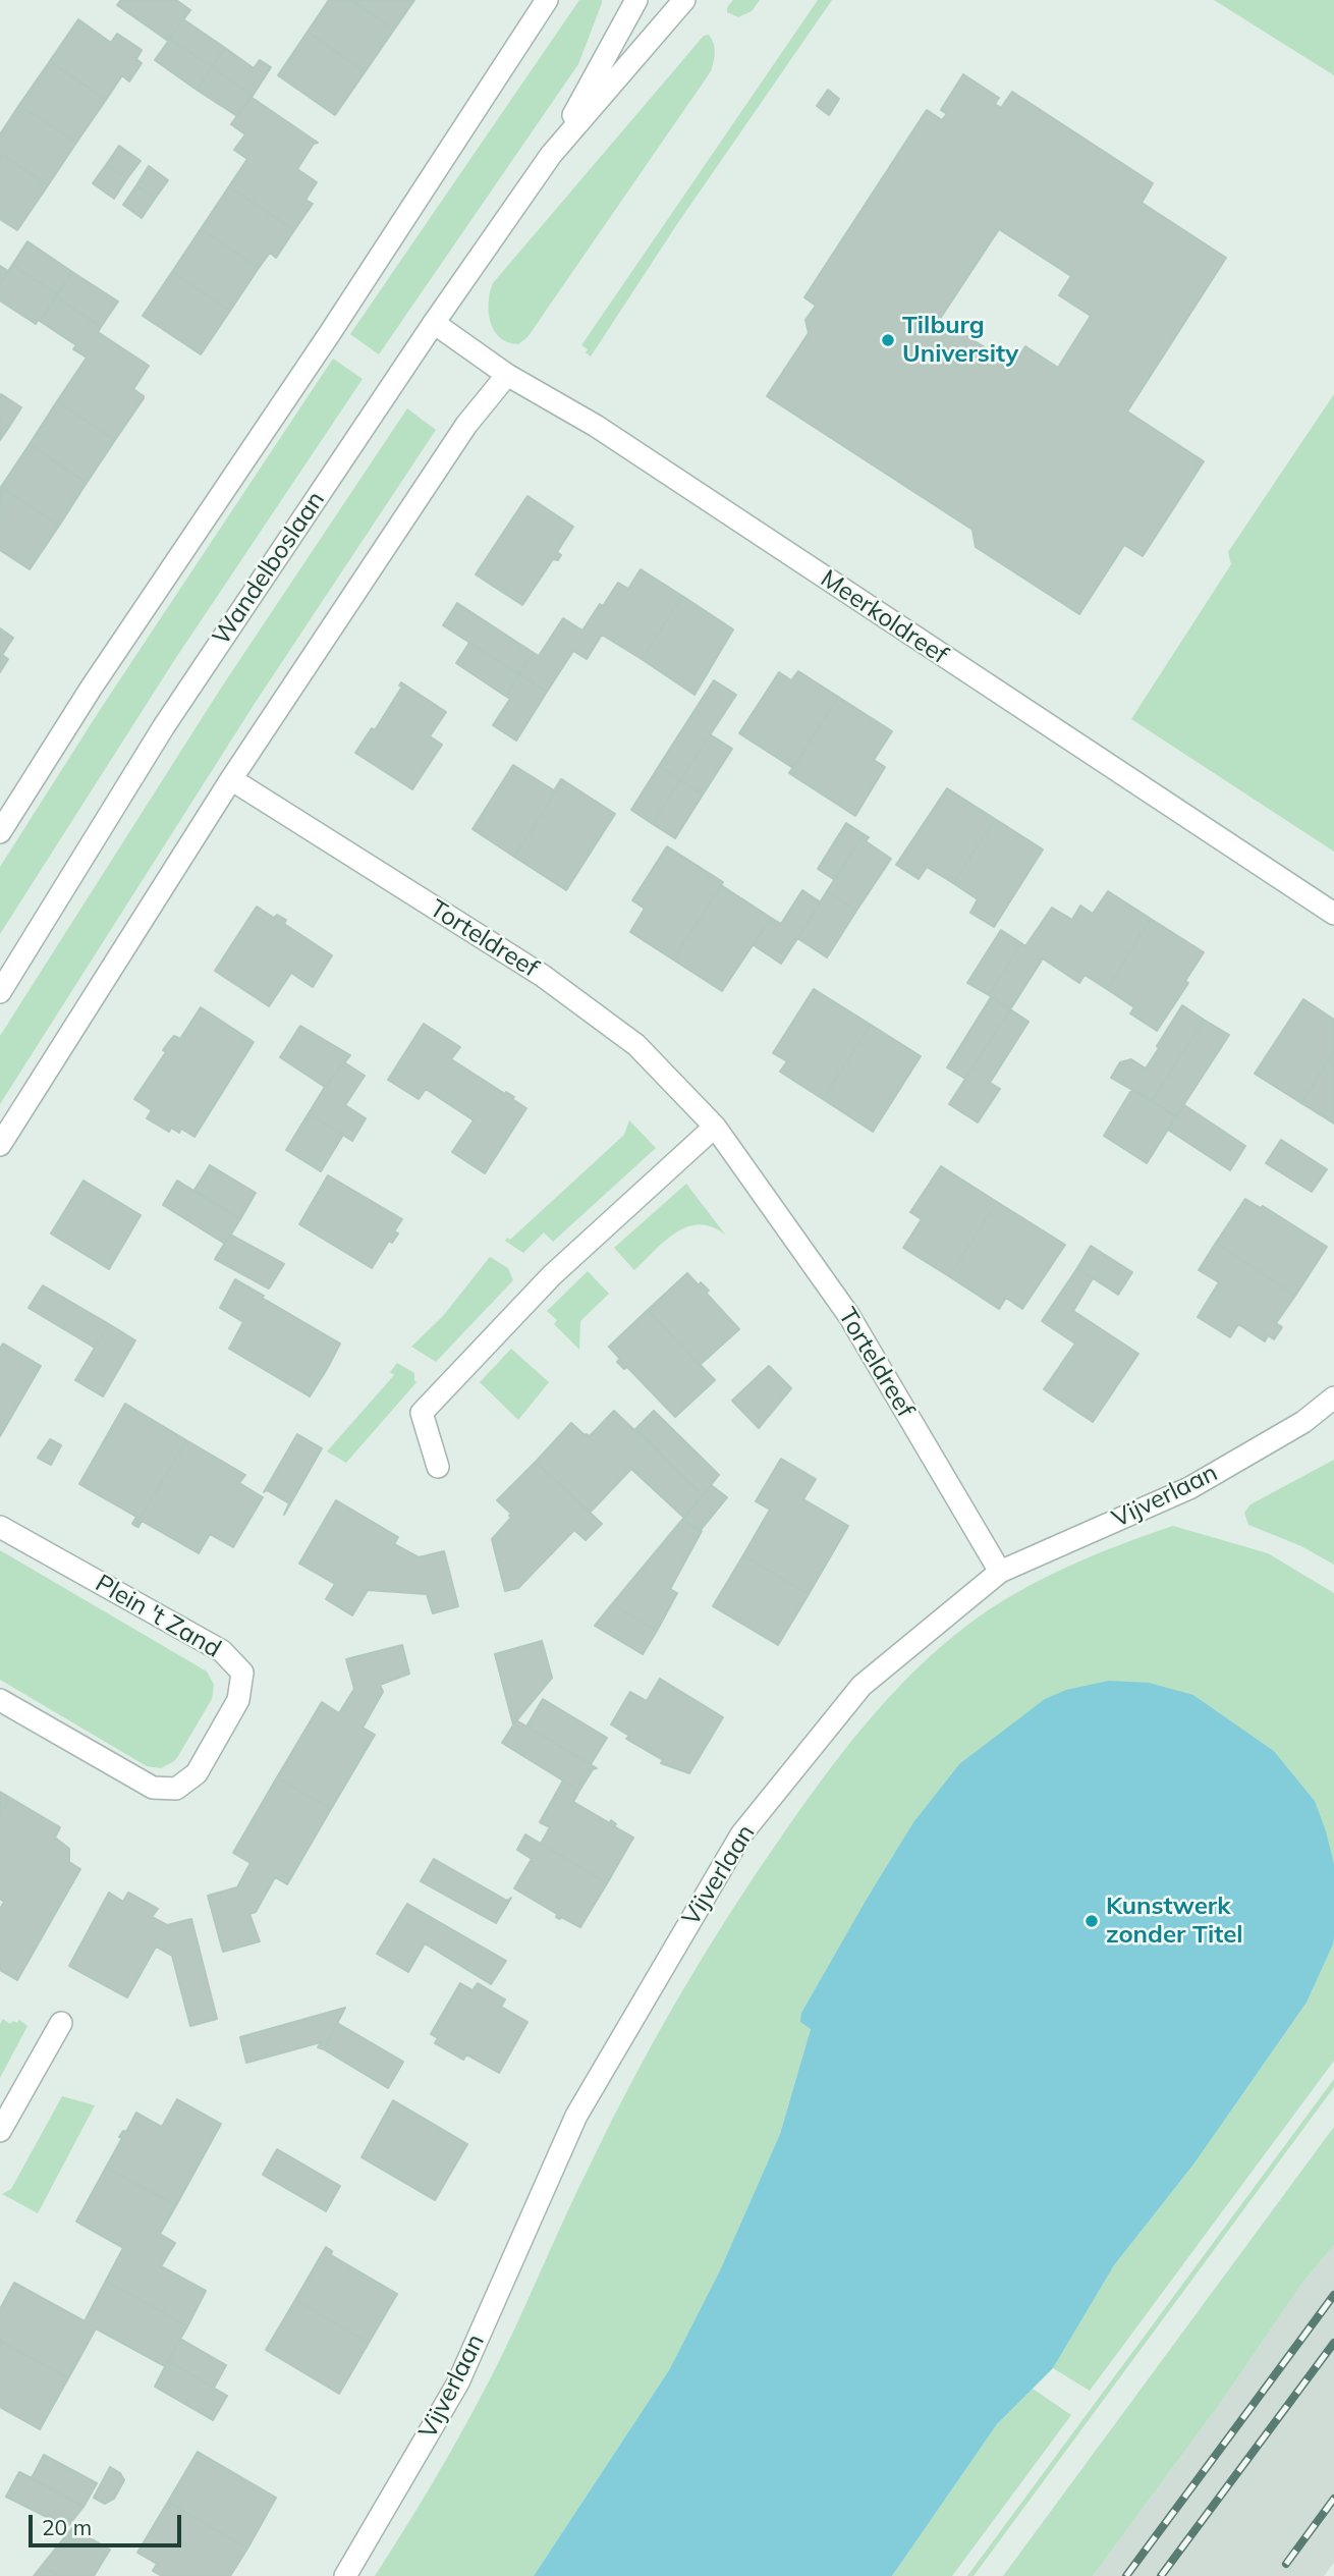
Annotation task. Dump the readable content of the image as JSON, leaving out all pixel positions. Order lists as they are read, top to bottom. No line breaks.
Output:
{"streets":{"street":["Wandelboslaan","Meerkoldreef","Torteldreef","Vijverlaan","Plein 't Zand"]},"crossings":[["Wandelboslaan","Meerkoldreef"],["Torteldreef","Vijverlaan"]],"places":["Tilburg University","Kunstwerk zonder Titel"],"scale_bar":"20 m"}
